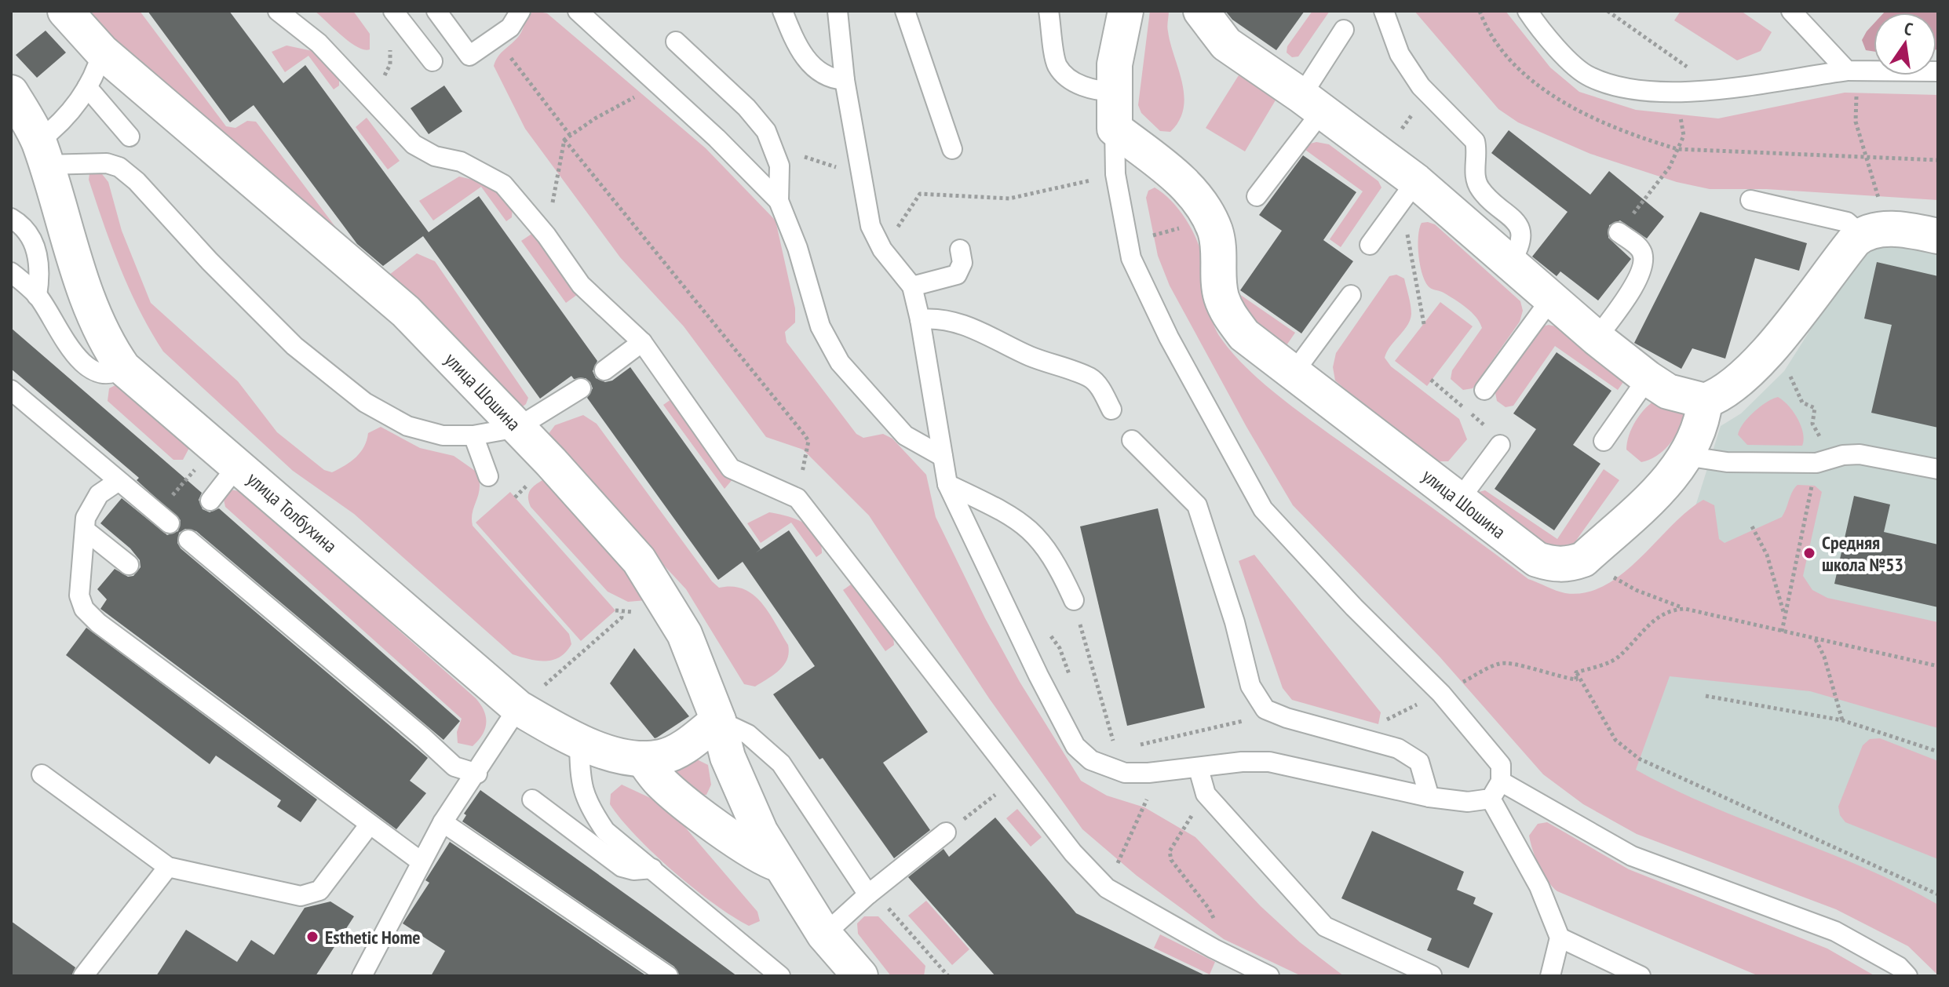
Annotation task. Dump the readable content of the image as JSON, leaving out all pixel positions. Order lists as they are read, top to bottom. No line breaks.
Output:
{"streets":{"street":["улица Шошина","улица Толбухина"]},"crossings":[["улица Шошина","улица Толбухина"]],"places":["Средняя школа №53","Esthetic Home"],"north":"top"}
